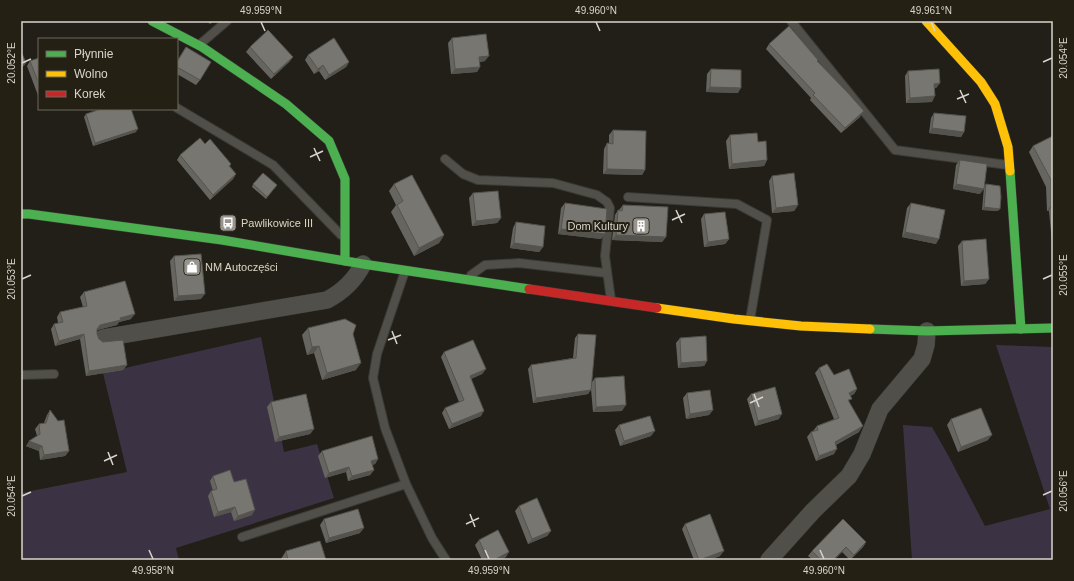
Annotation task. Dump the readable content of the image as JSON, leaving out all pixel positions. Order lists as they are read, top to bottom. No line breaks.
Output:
{"places":{"bus stop":["Pawlikowice III"],"building":["Dom Kultury"],"shop":["NM Autoczęści"]},"legend":["Płynnie","Wolno","Korek"],"coordinates":["49.959°N","49.960°N","49.961°N","20.054°E","20.052°E","20.055°E","20.053°E","20.056°E","49.958°N"]}
